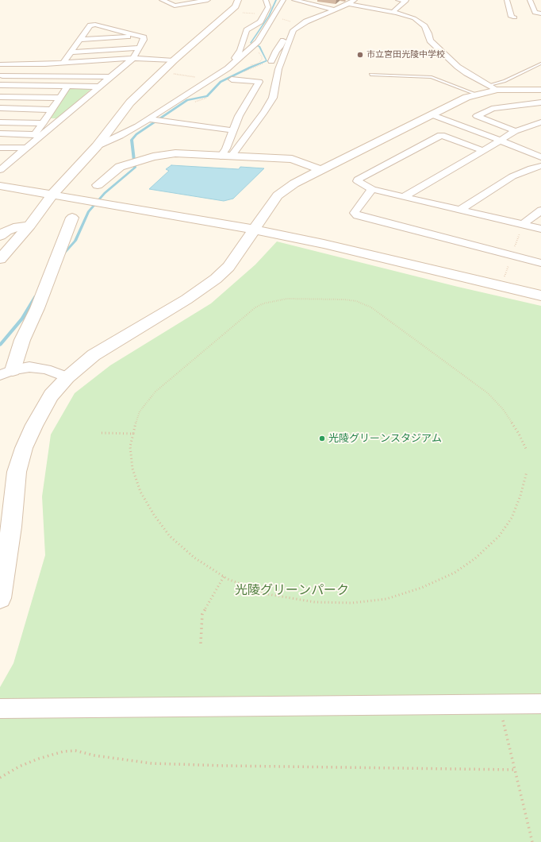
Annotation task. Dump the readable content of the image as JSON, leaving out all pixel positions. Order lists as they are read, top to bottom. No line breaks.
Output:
{"parks":["光陵グリーンパーク"],"places":["市立宮田光陵中学校","光陵グリーンスタジアム"]}
